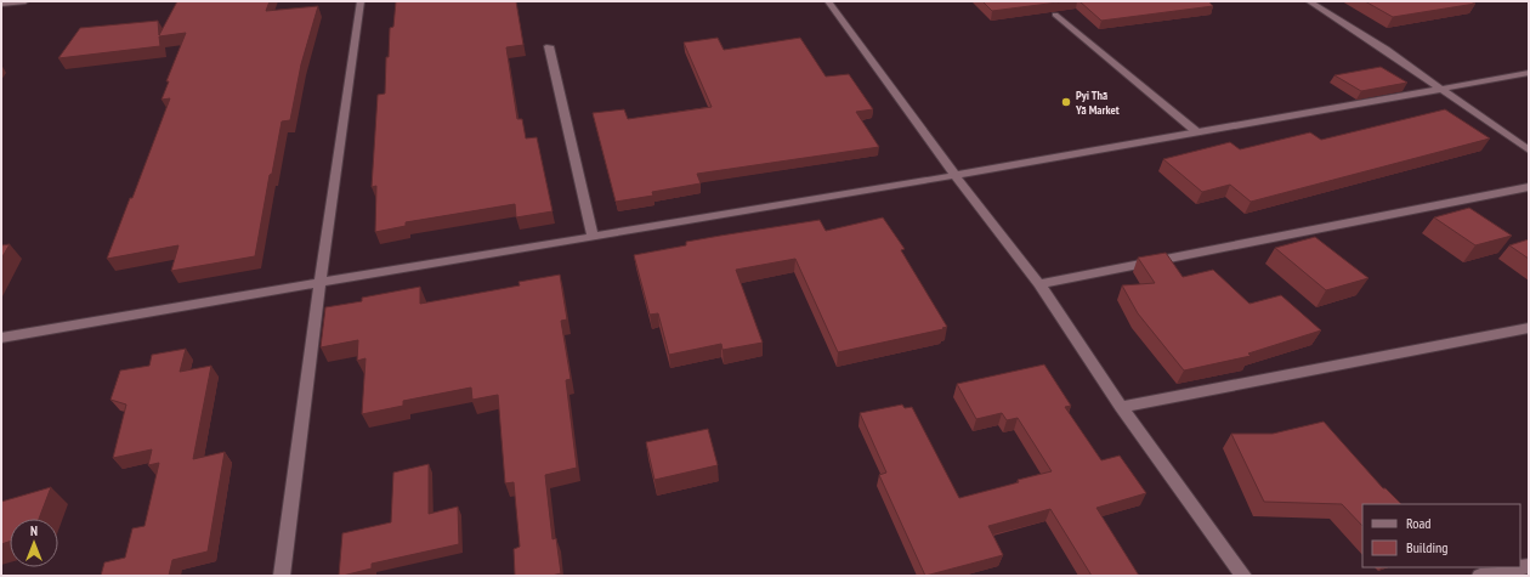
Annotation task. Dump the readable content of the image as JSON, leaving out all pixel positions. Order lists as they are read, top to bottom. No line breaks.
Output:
{"places":["Pyi Thā Yā Market"],"legend":["Road","Building"],"north":"top"}
